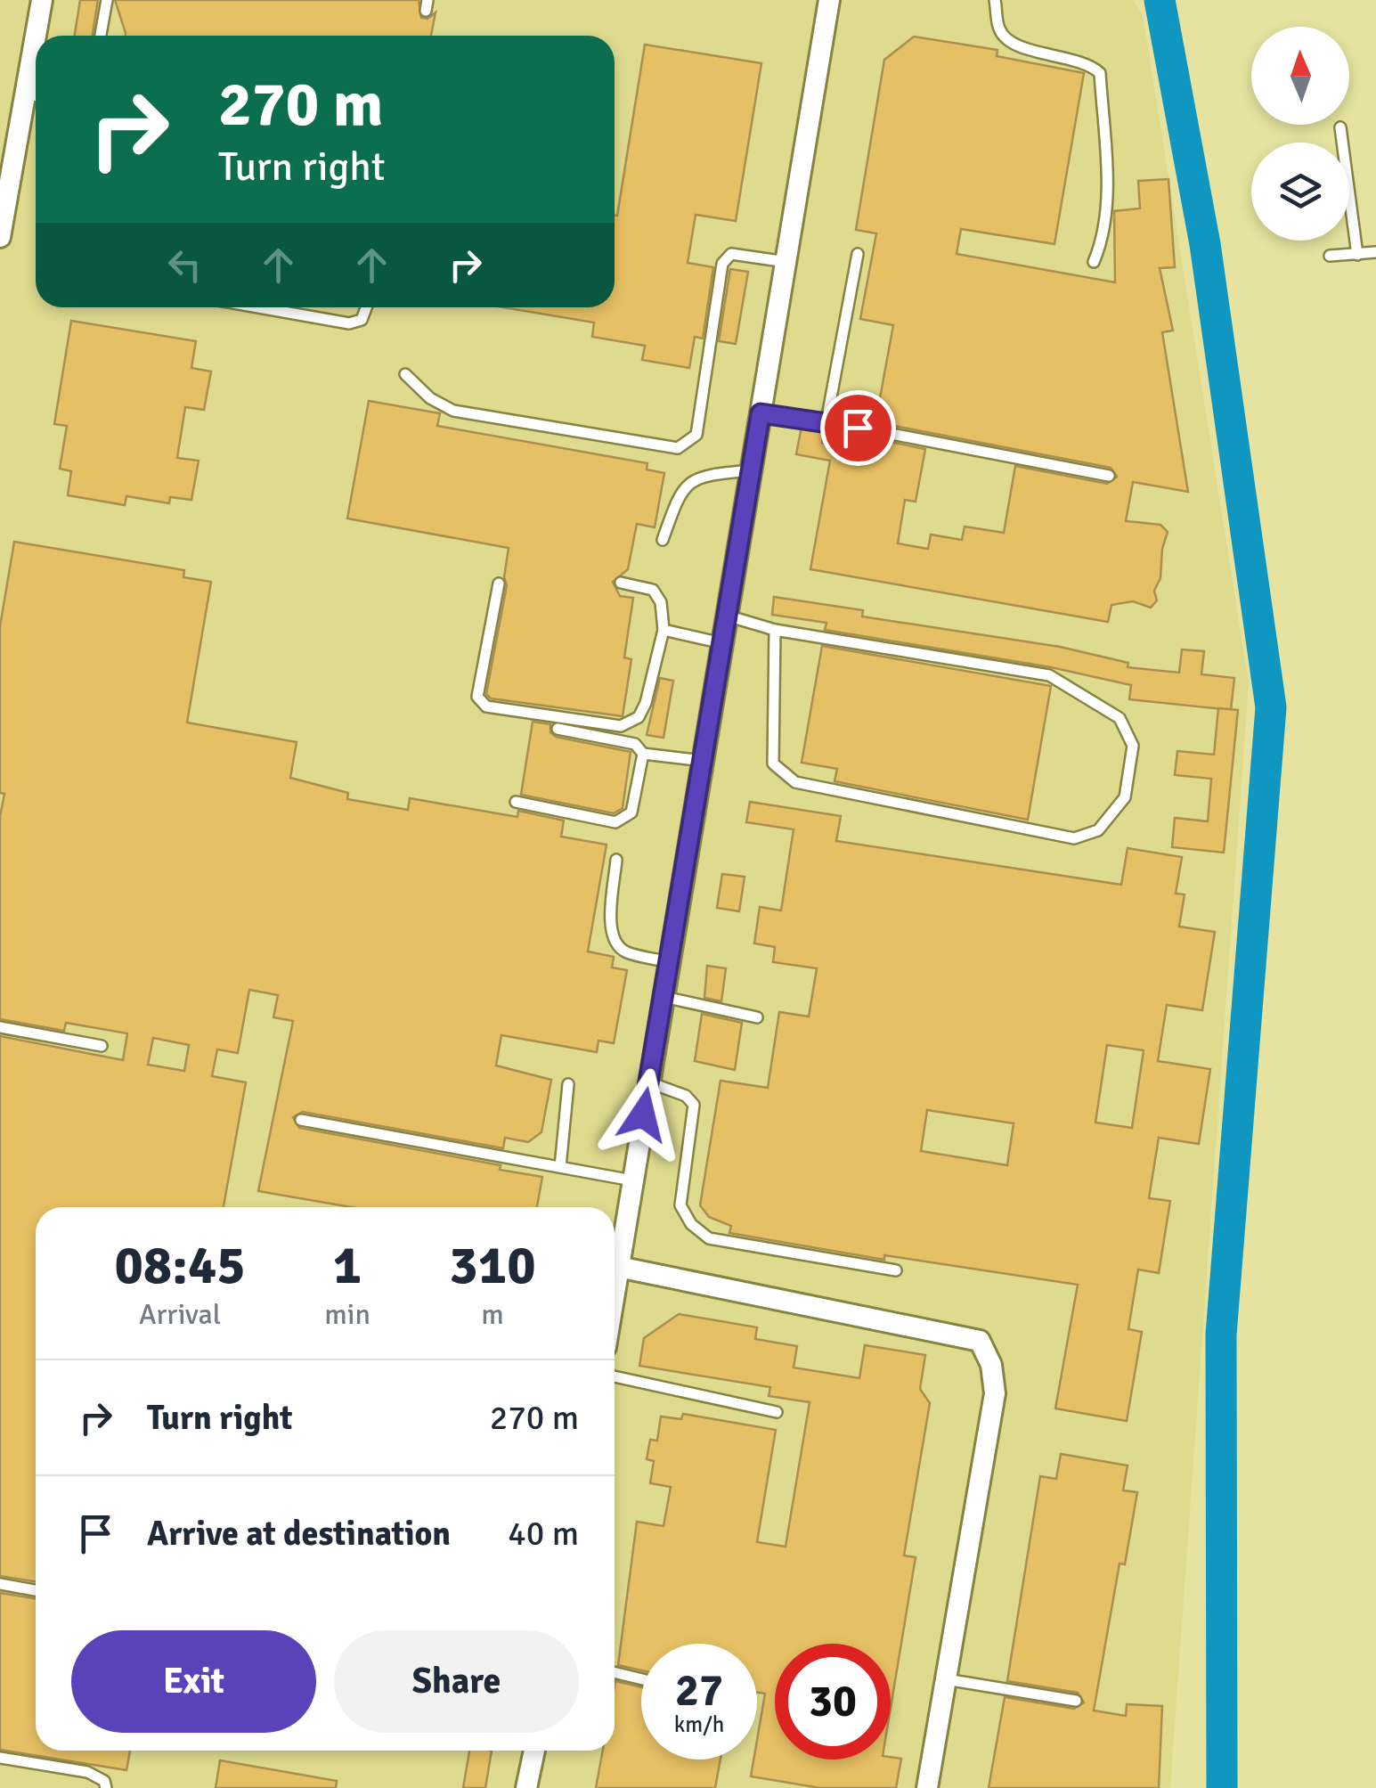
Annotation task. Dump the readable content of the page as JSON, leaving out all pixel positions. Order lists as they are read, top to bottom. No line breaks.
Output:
{"north":"top","page":{"turn":["270 m","Turn right"],"eta":["08:45","Arrival","1","min","310","m"],"list":[{"name":"Turn right","value":"270 m"},{"name":"Arrive at destination","value":"40 m"}],"buttons":["Exit","Share"],"speed":"27 km/h","limit":"30"}}
